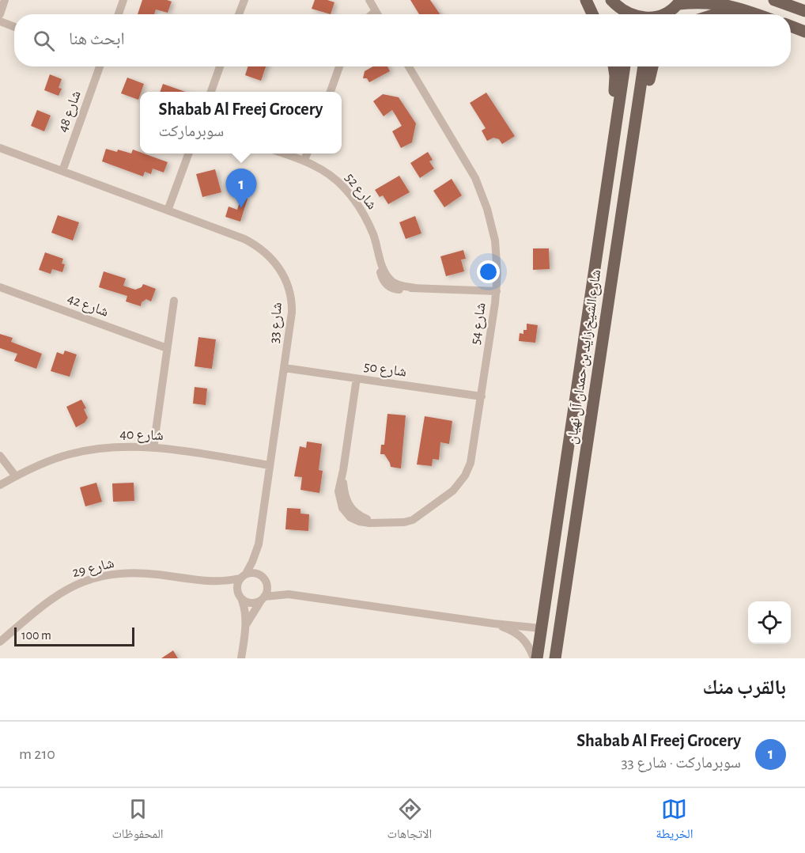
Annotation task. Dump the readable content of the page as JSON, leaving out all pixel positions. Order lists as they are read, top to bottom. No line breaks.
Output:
{"streets":{"main road":["شارع الشيخ زايد بن حمدان آل نهيان"],"street":["شارع 48","شارع 52","شارع 42","شارع 33","شارع 54","شارع 50","شارع 40","شارع 29"]},"crossings":[["شارع 48","شارع 33"],["شارع 52","شارع 54"],["شارع 33","شارع 50"],["شارع 33","شارع 40"],["شارع 33","شارع 29"],["شارع 54","شارع 50"]],"scale_bar":"100 m","page":{"search":"ابحث هنا","popup":["Shabab Al Freej Grocery","سوبرماركت"],"pins":"1","scale":"100 m","heading":"بالقرب منك","list":[{"mark":"1","name":"Shabab Al Freej Grocery","note":"سوبرماركت · شارع 33","value":"210 m"}],"nav":["الخريطة","الاتجاهات","المحفوظات"]}}
